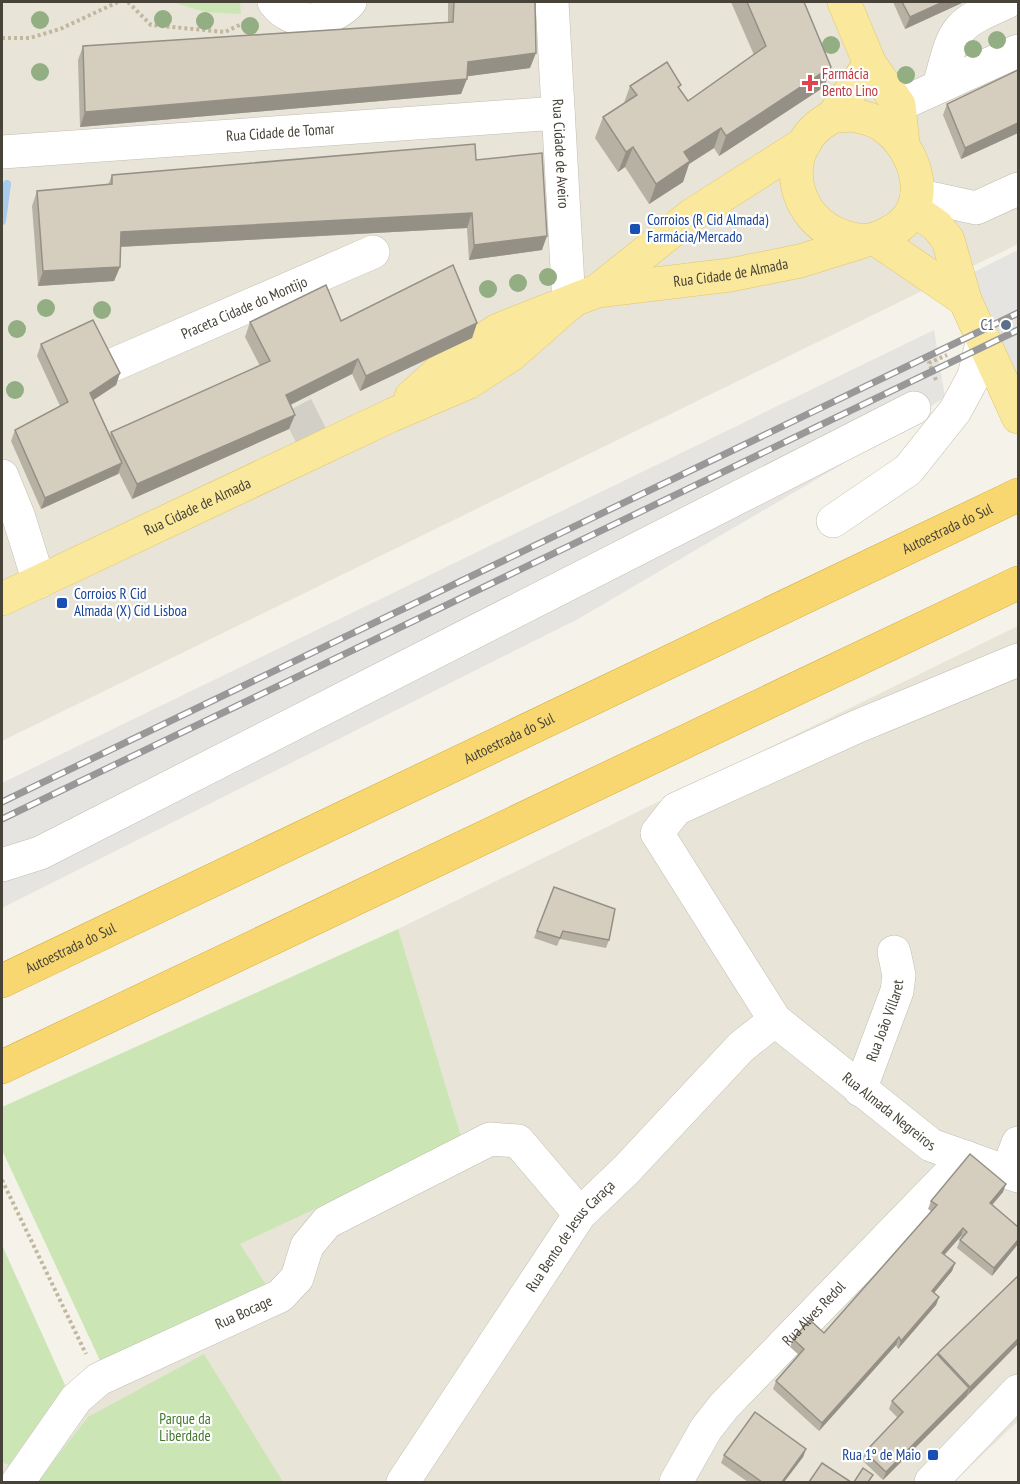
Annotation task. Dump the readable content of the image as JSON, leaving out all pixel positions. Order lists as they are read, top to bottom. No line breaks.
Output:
{"streets":{"highway":["Autoestrada do Sul"],"main road":["Rua Cidade de Almada"],"street":["Rua Cidade de Tomar","Rua Cidade de Aveiro","Praceta Cidade do Montijo","Rua João Villaret","Rua Almada Negreiros","Rua Bento de Jesus Caraça","Rua Bocage","Rua Alves Redol"]},"crossings":[["Rua Cidade de Tomar","Rua Cidade de Aveiro"],["Rua Cidade de Aveiro","Rua Cidade de Almada"],["Rua João Villaret","Rua Almada Negreiros"],["Rua Almada Negreiros","Rua Bento de Jesus Caraça"],["Rua Almada Negreiros","Rua Alves Redol"],["Rua Bento de Jesus Caraça","Rua Bocage"]],"parks":["Parque da Liberdade"],"places":{"health":["Farmácia Bento Lino"],"transit":["Corroios (R Cid Almada) Farmácia/Mercado","Corroios R Cid Almada (X) Cid Lisboa","Rua 1º de Maio"],"other":["C1"]}}
